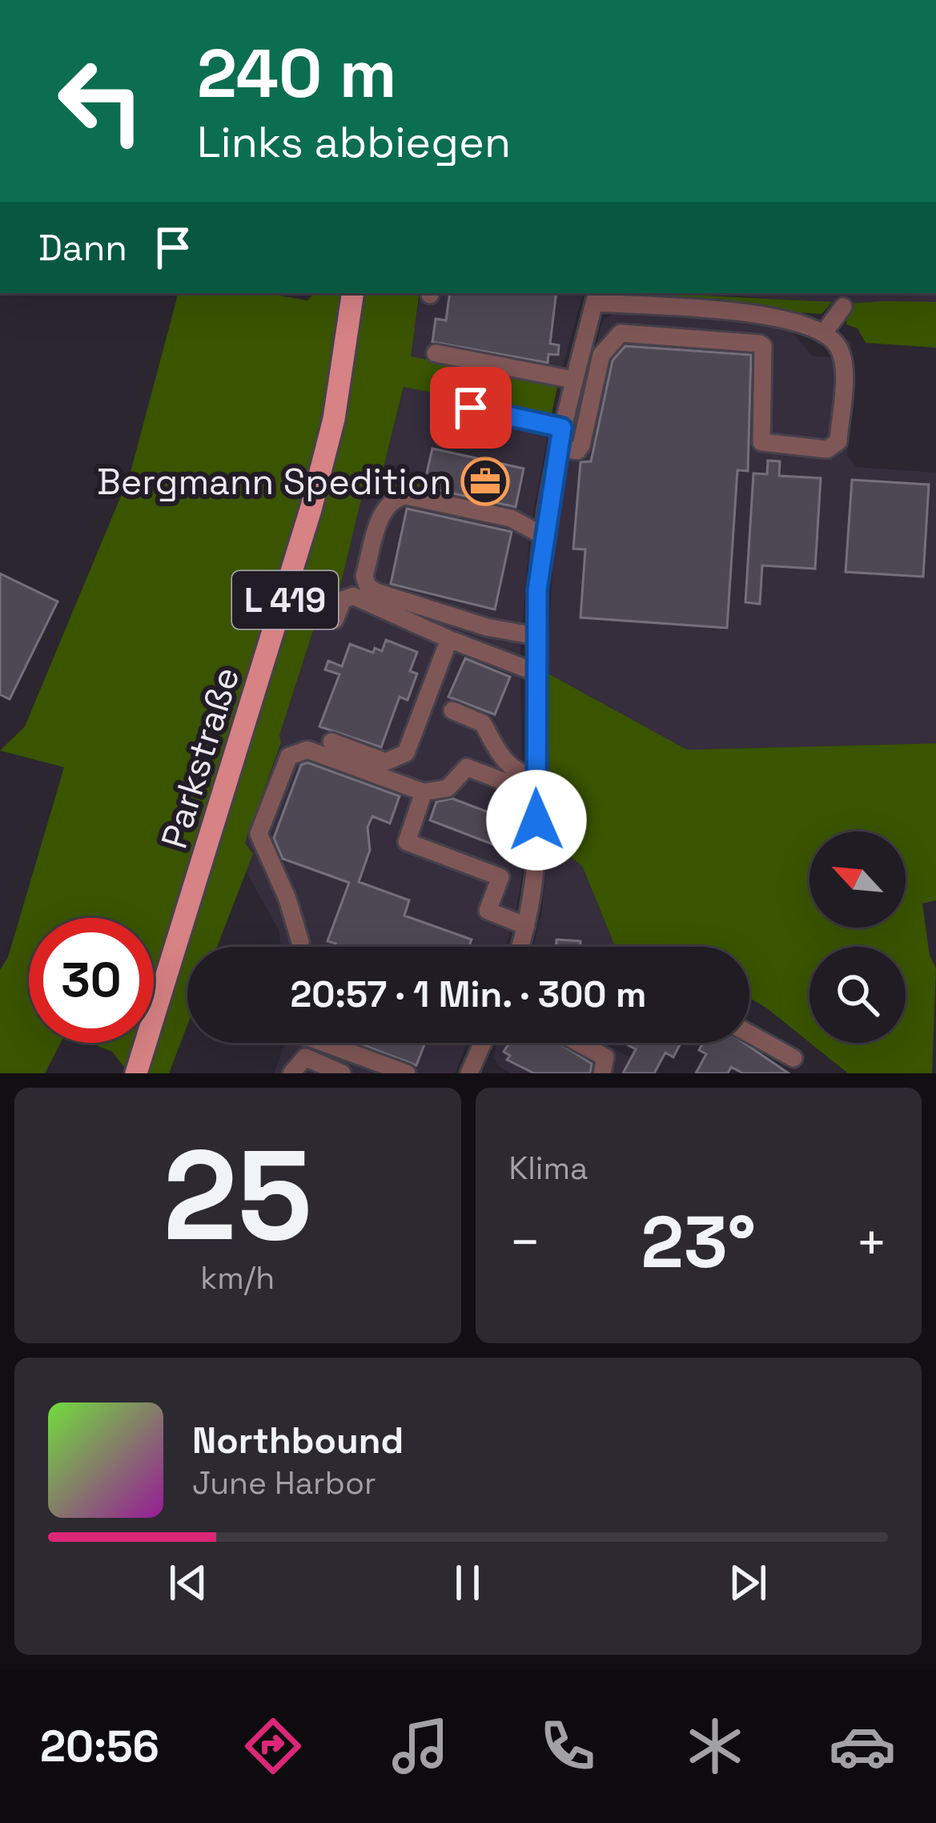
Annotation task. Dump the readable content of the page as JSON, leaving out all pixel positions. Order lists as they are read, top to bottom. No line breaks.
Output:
{"streets":{"main road":["L 419","Parkstraße"]},"places":{"office":["Bergmann Spedition"]},"north":"top left","page":{"turn":["240 m","Links abbiegen"],"then":"Dann","limit":"30","trip":"20:57 · 1 Min. · 300 m","tile":[["25","km/h"],"Klima"],"heat":["−","23°","+"],"song":["Northbound","June Harbor"],"tabs":"20:56"}}
